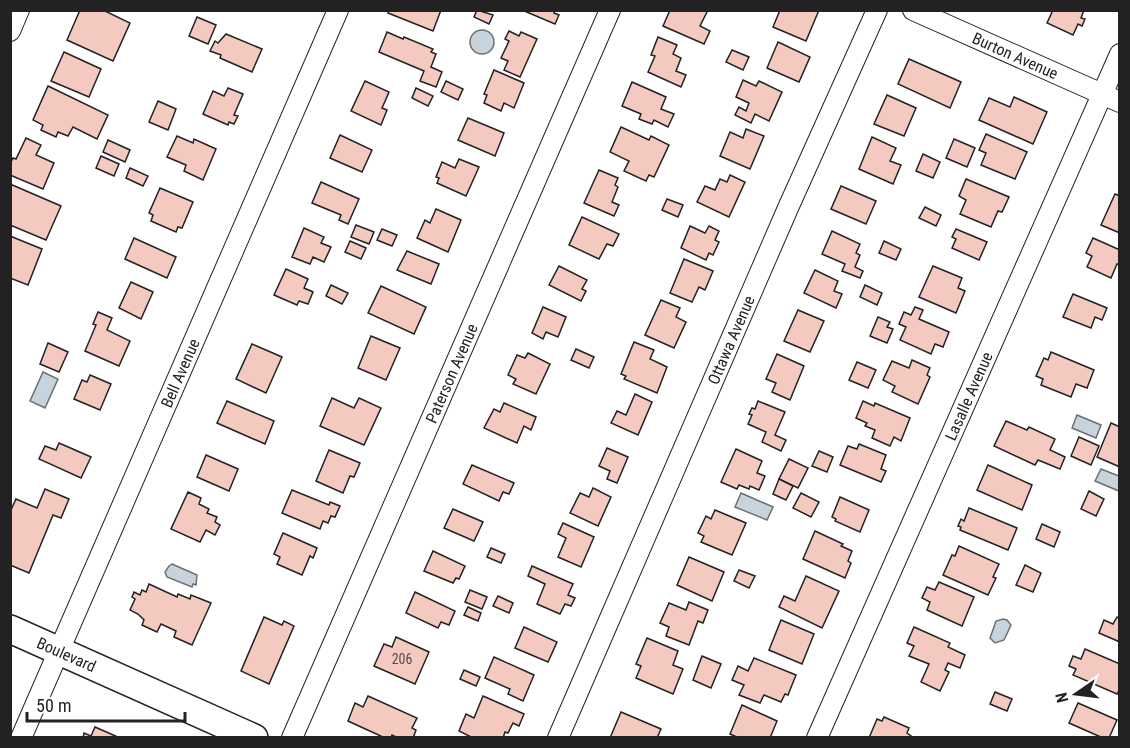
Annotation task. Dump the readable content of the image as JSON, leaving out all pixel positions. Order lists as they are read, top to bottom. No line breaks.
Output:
{"streets":{"street":["Burton Avenue","Ottawa Avenue","Bell Avenue","Paterson Avenue","Lasalle Avenue","Boulevard"]},"crossings":[["Burton Avenue","Lasalle Avenue"],["Bell Avenue","Boulevard"]],"house_numbers":["206"],"scale_bar":"50 m","north":"left"}
